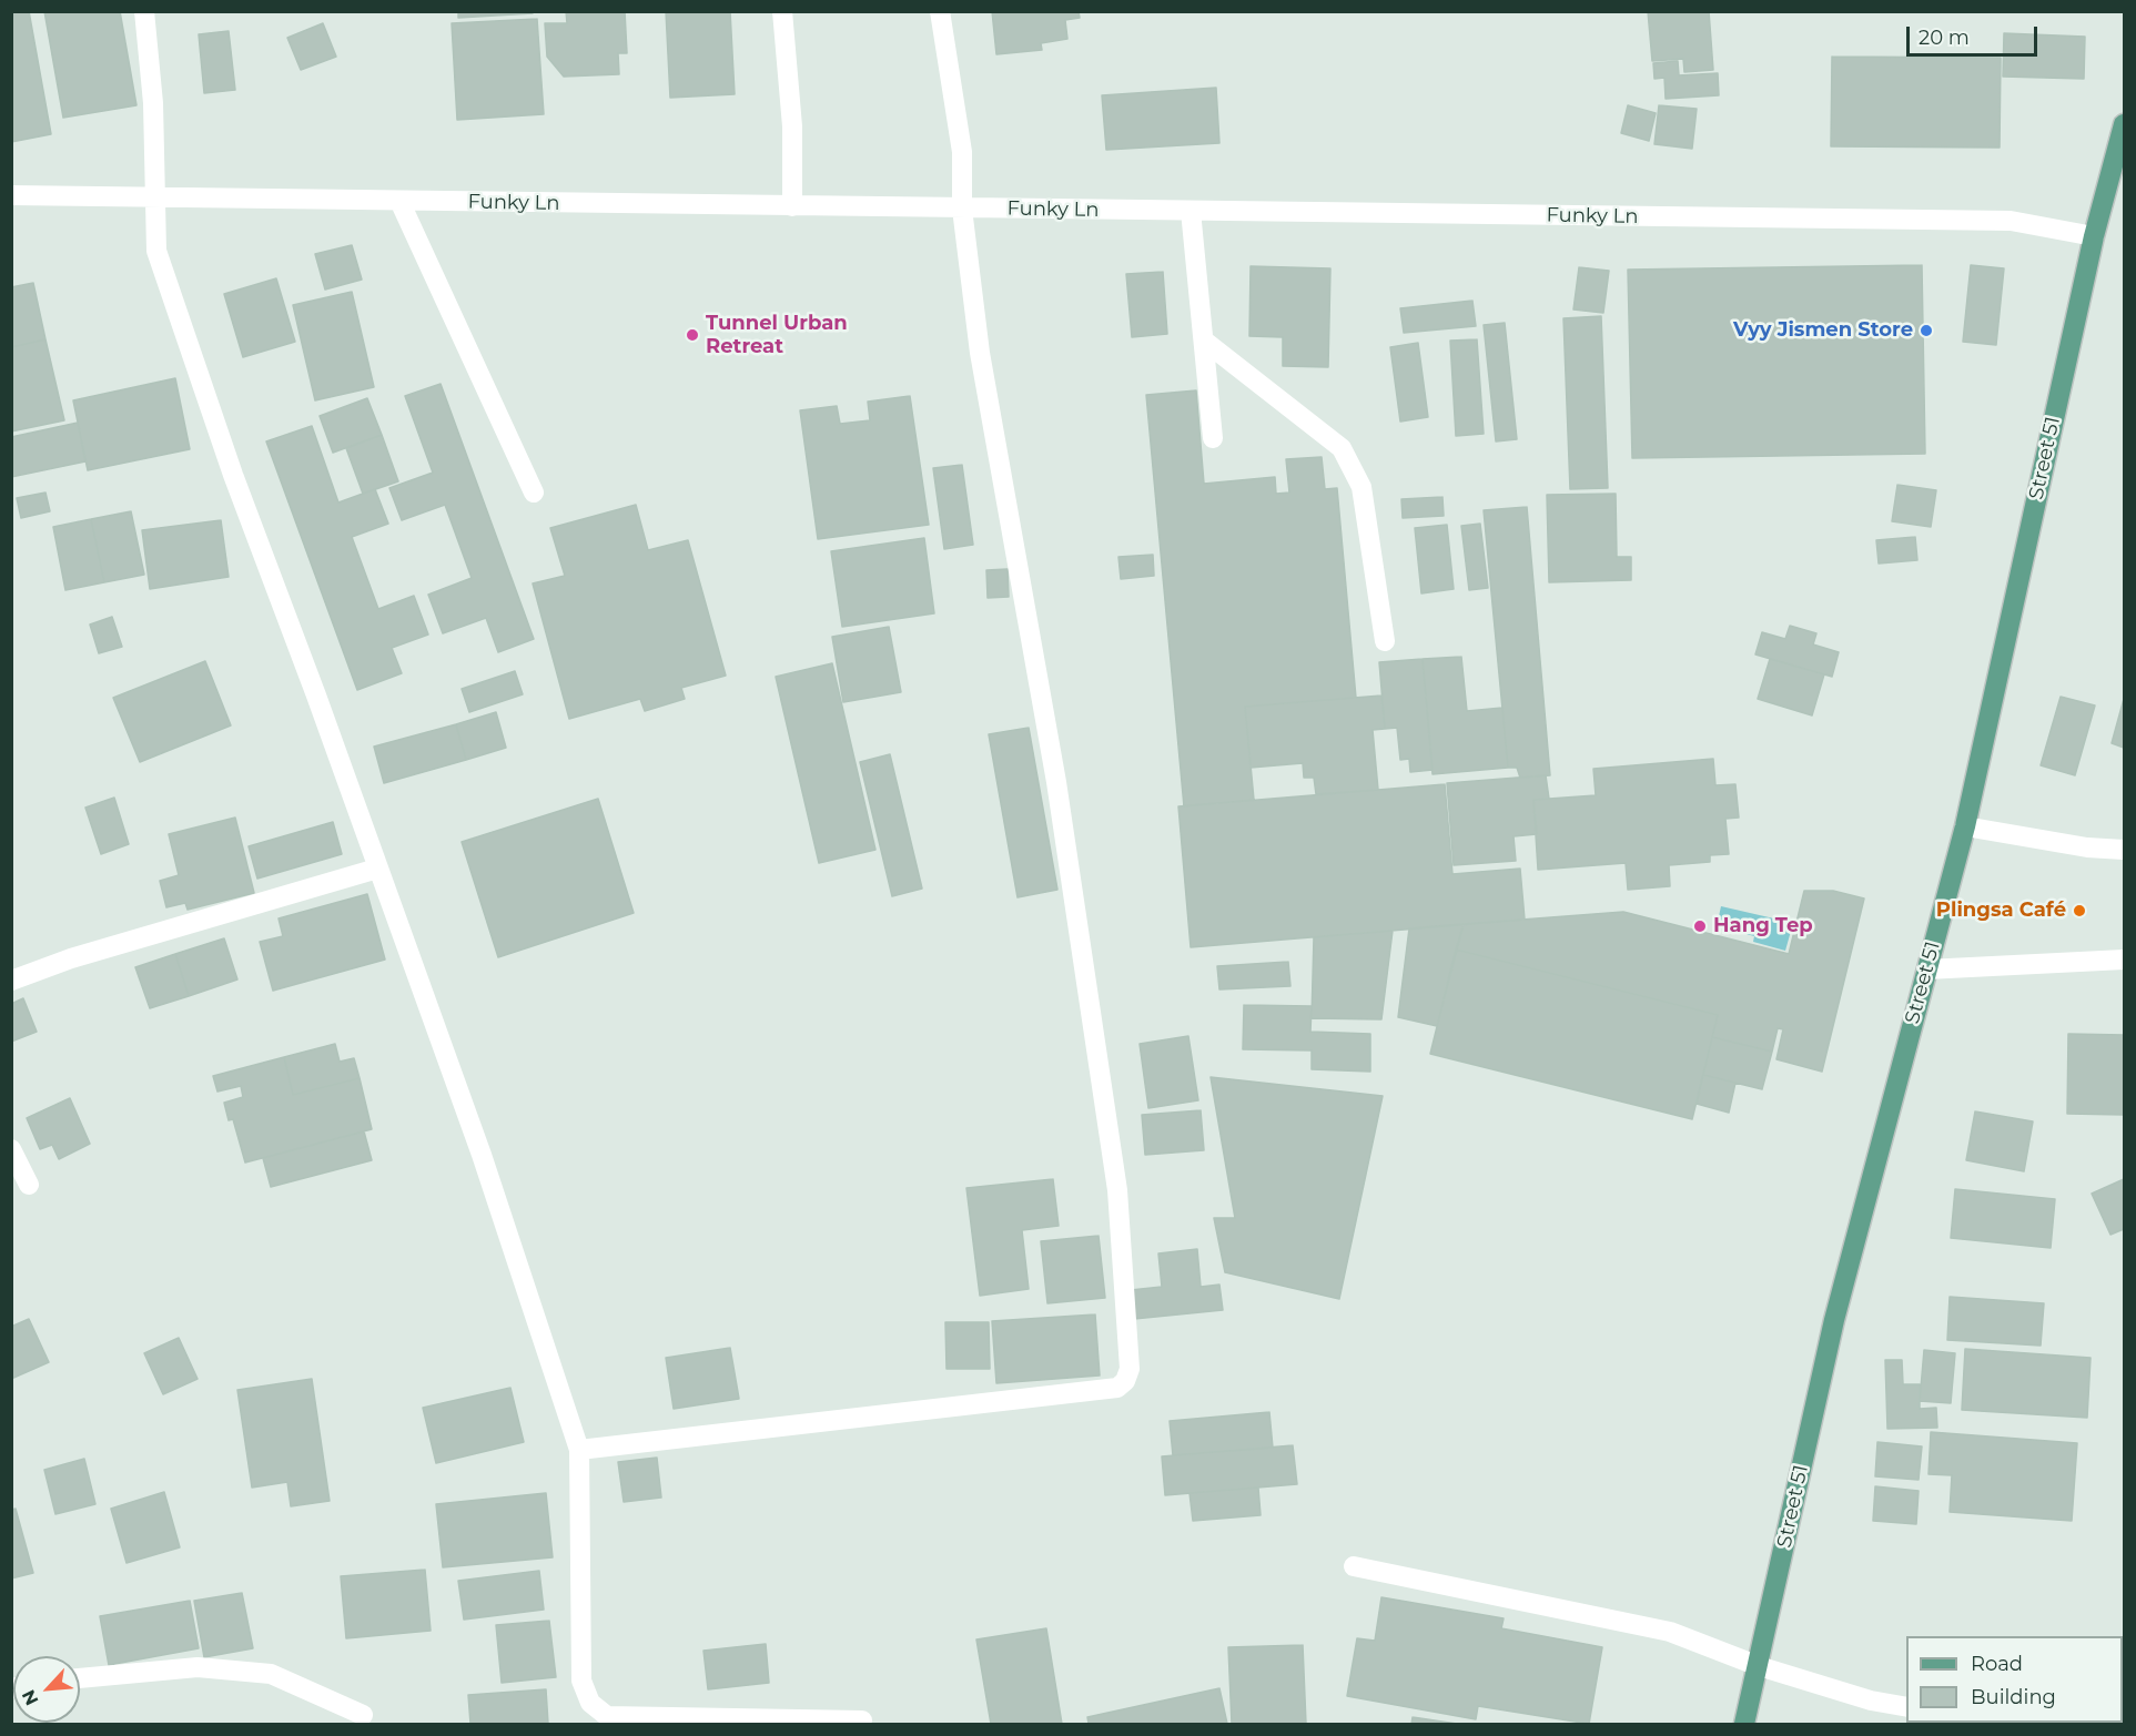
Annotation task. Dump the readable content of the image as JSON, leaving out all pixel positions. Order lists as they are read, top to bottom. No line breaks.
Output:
{"streets":{"main road":["Street 51"],"street":["Funky Ln"]},"crossings":[["Funky Ln","Street 51"]],"places":["Vyy Jismen Store","Tunnel Urban Retreat","Plingsa Café","Hang Tep"],"legend":["Road","Building"],"scale_bar":"20 m","north":"bottom left"}
